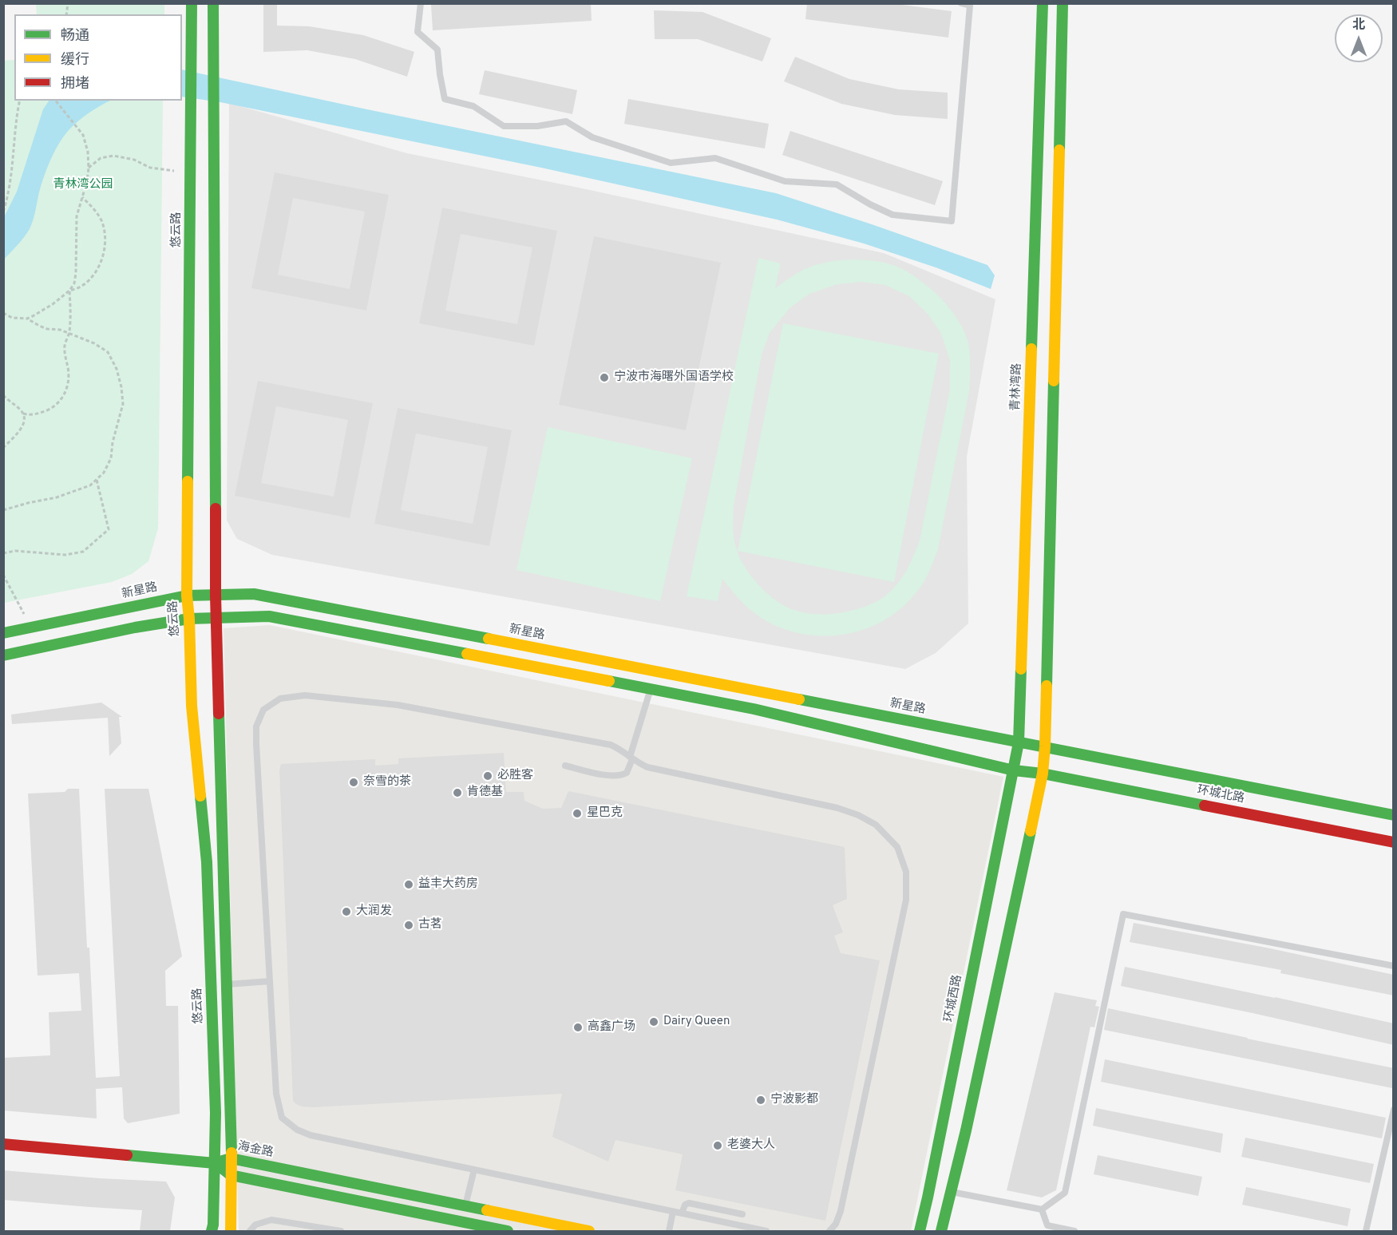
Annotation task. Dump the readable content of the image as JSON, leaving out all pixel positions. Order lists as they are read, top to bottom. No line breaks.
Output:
{"streets":{"main road":["悠云路","青林湾路","新星路","环城北路","环城西路","海金路"]},"crossings":[["悠云路","新星路"],["悠云路","海金路"],["青林湾路","新星路"],["青林湾路","环城西路"],["新星路","环城北路"]],"parks":["青林湾公园"],"places":["宁波市海曙外国语学校","必胜客","奈雪的茶","肯德基","星巴克","益丰大药房","大润发","古茗","Dairy Queen","高鑫广场","宁波影都","老婆大人"],"legend":["畅通","缓行","拥堵"],"north":"top"}
